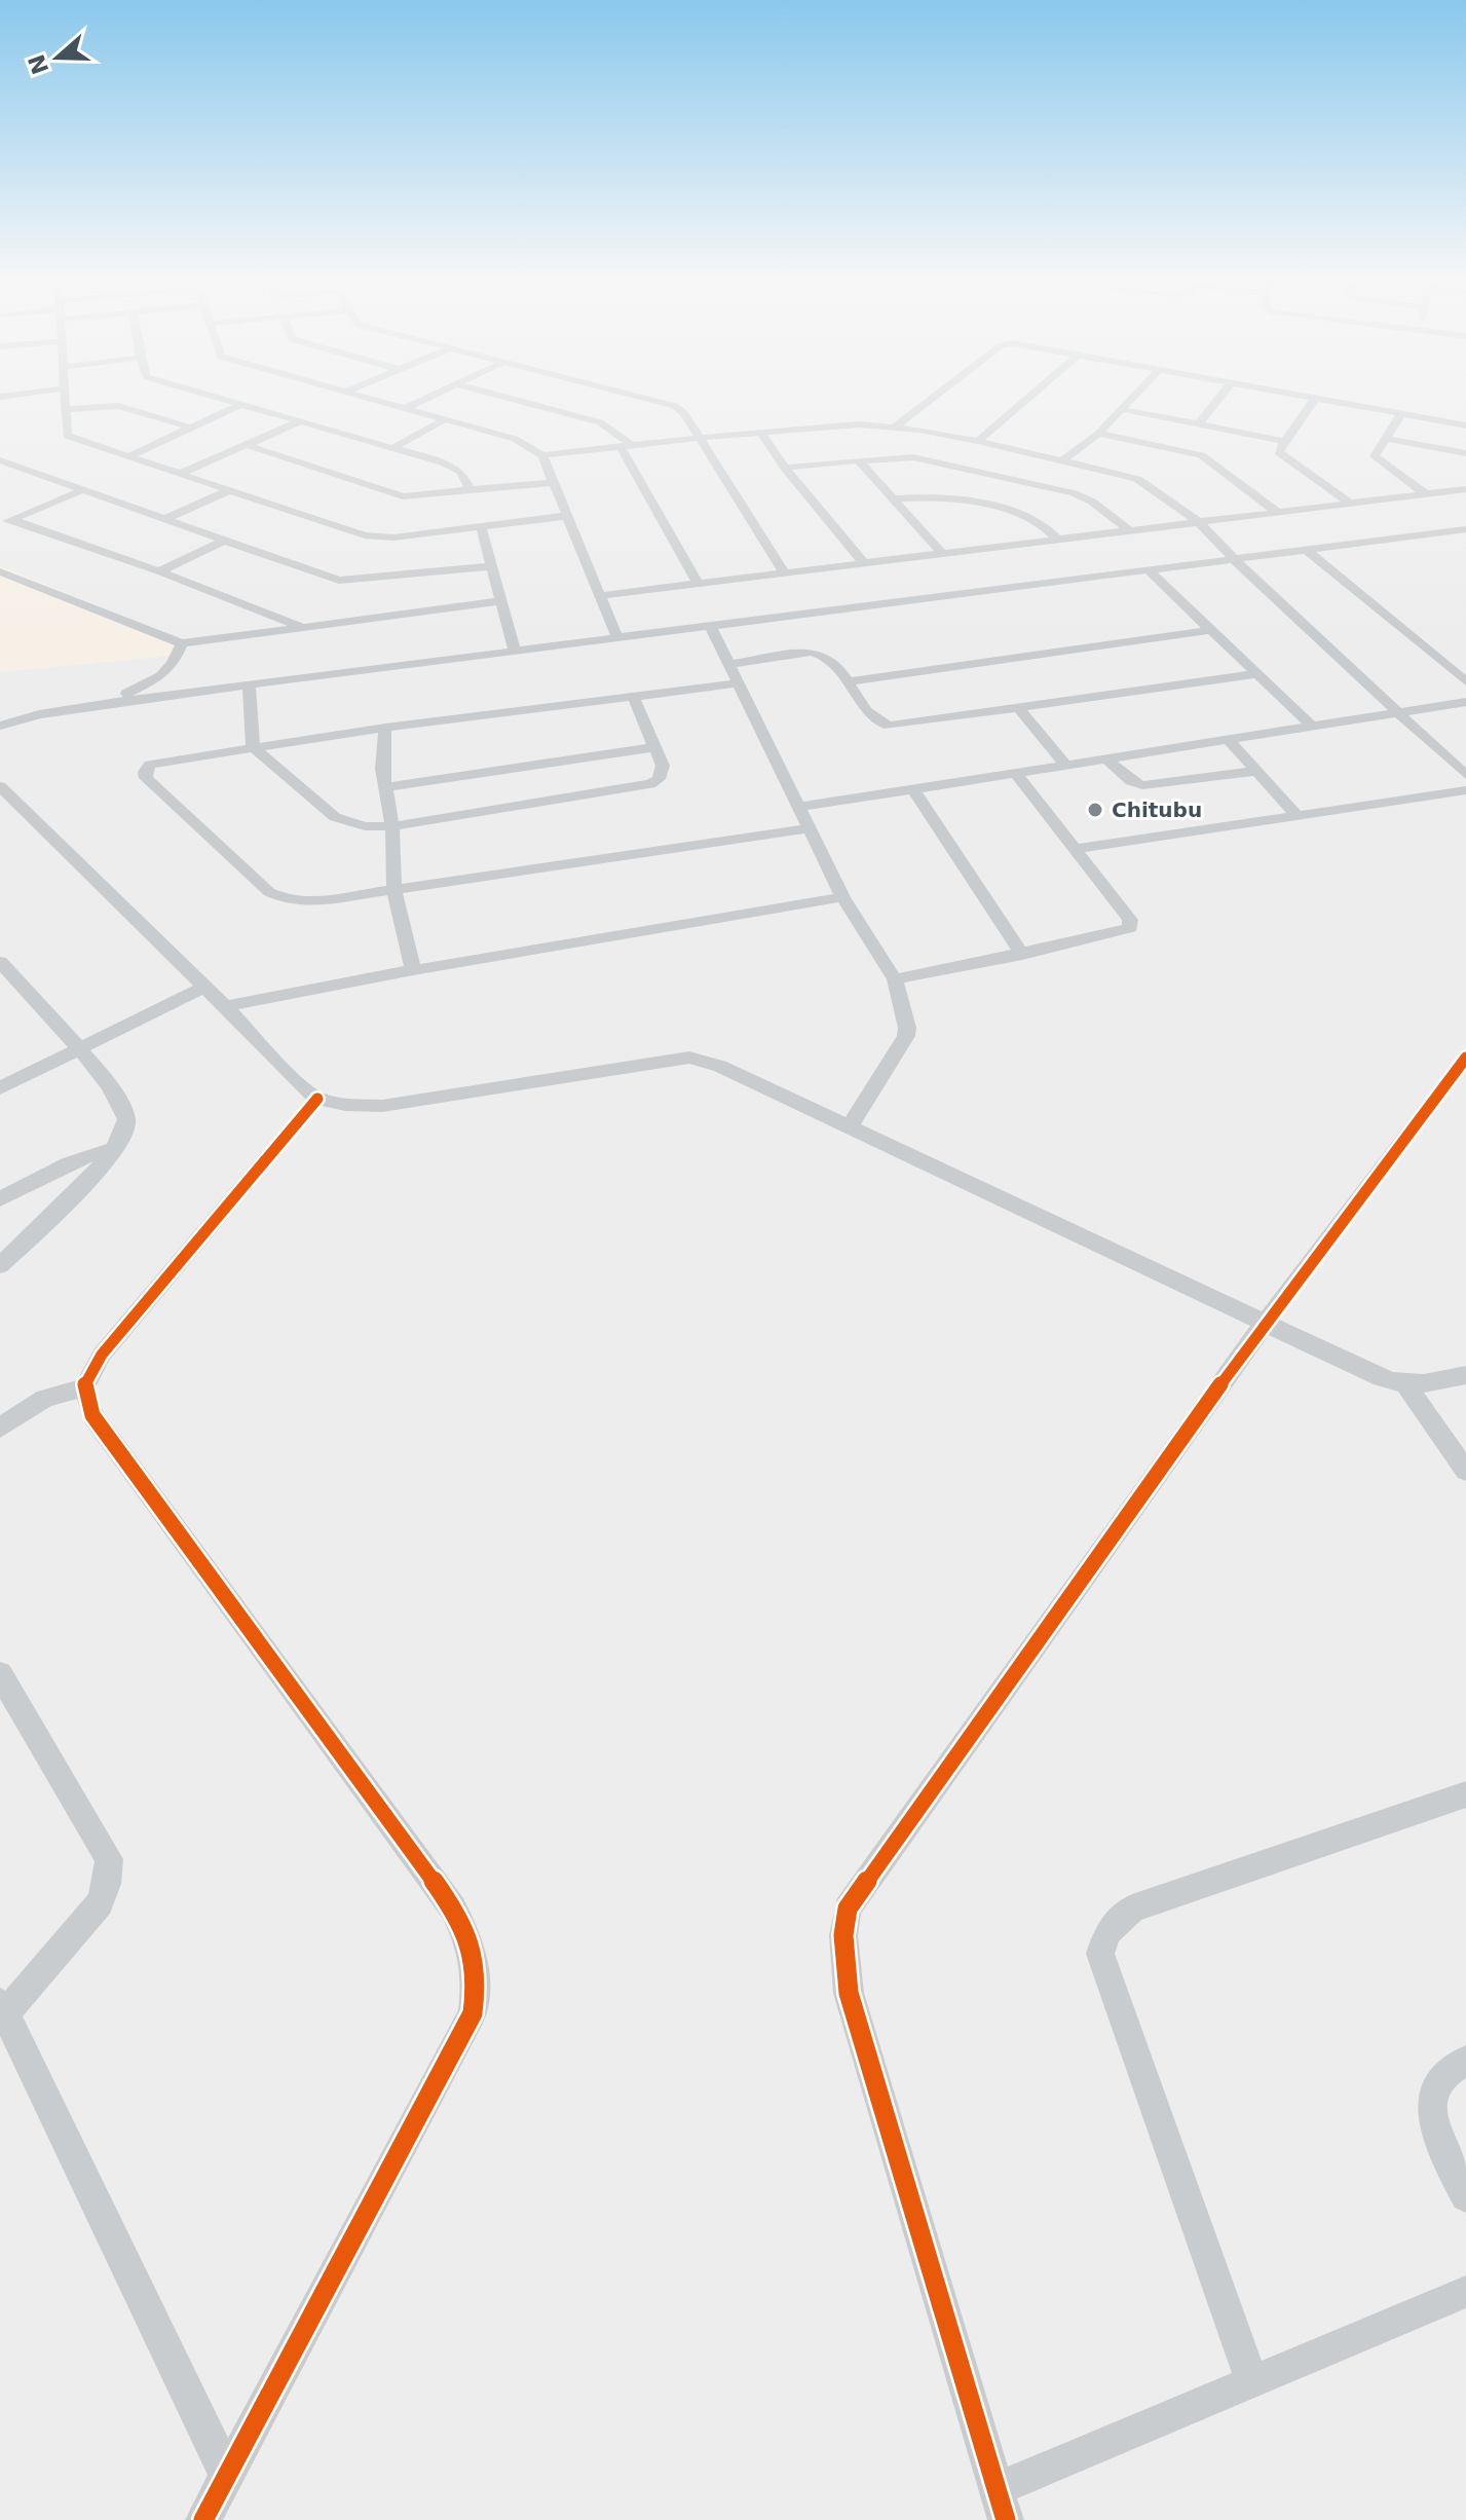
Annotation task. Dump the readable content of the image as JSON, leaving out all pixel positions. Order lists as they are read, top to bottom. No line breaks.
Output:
{"places":["Chitubu"],"north":"left"}
